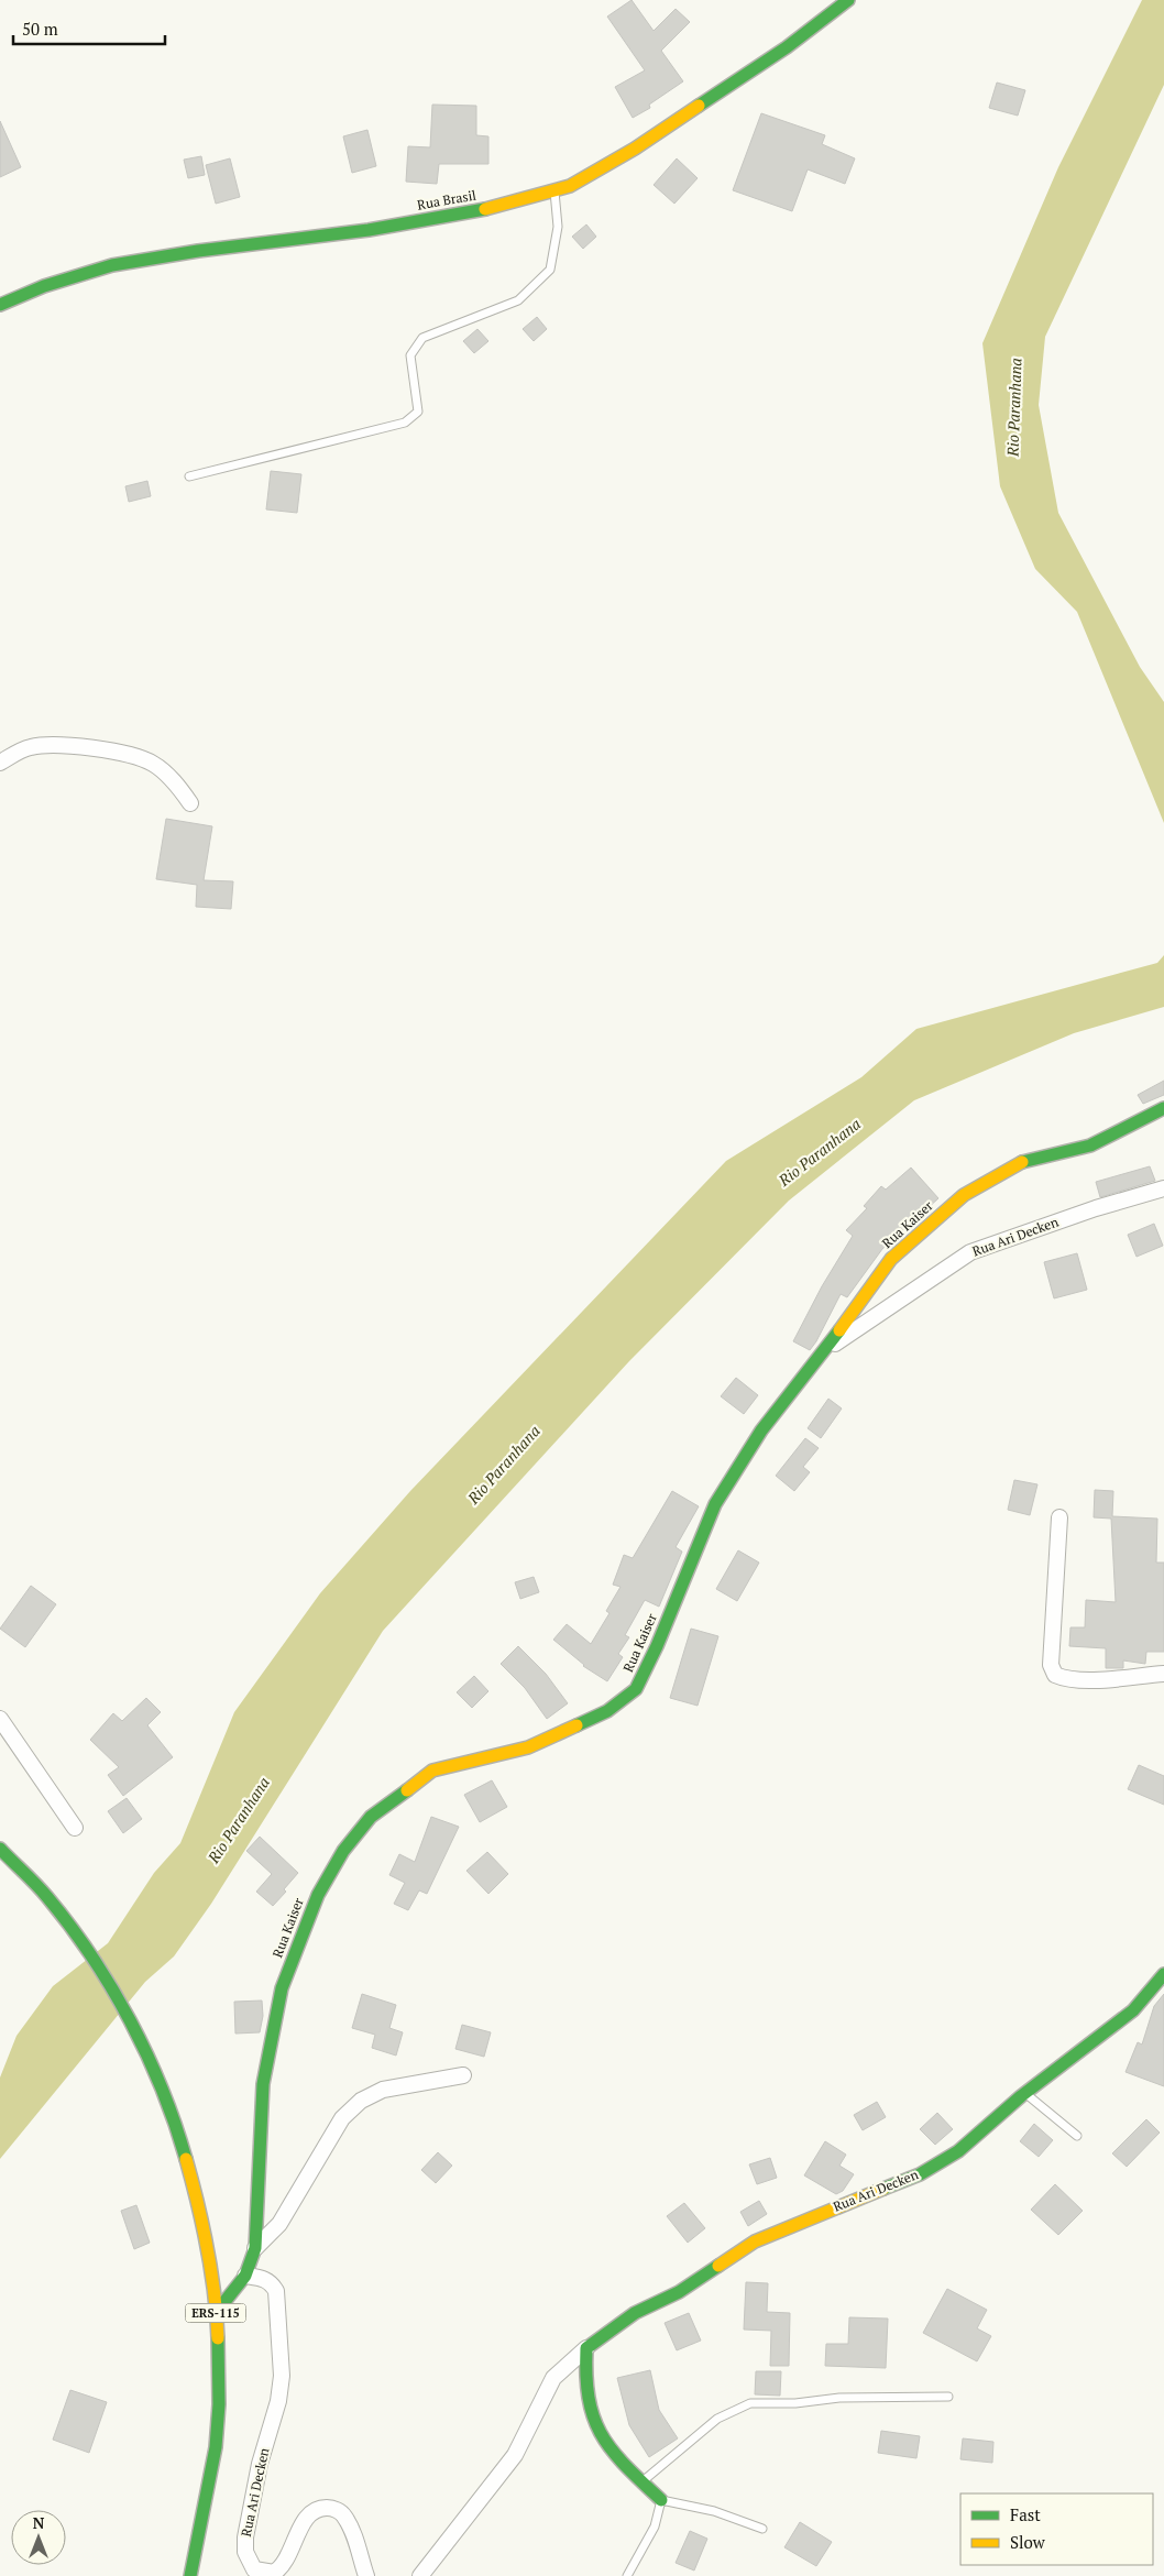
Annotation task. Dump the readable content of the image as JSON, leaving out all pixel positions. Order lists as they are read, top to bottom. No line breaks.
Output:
{"streets":{"street":["Rua Brasil","Rua Kaiser","Rua Ari Decken","ERS-115"]},"crossings":[["Rua Kaiser","Rua Ari Decken"],["Rua Kaiser","ERS-115"]],"water":["Rio Paranhana"],"legend":["Fast","Slow"],"scale_bar":"50 m","north":"top"}
